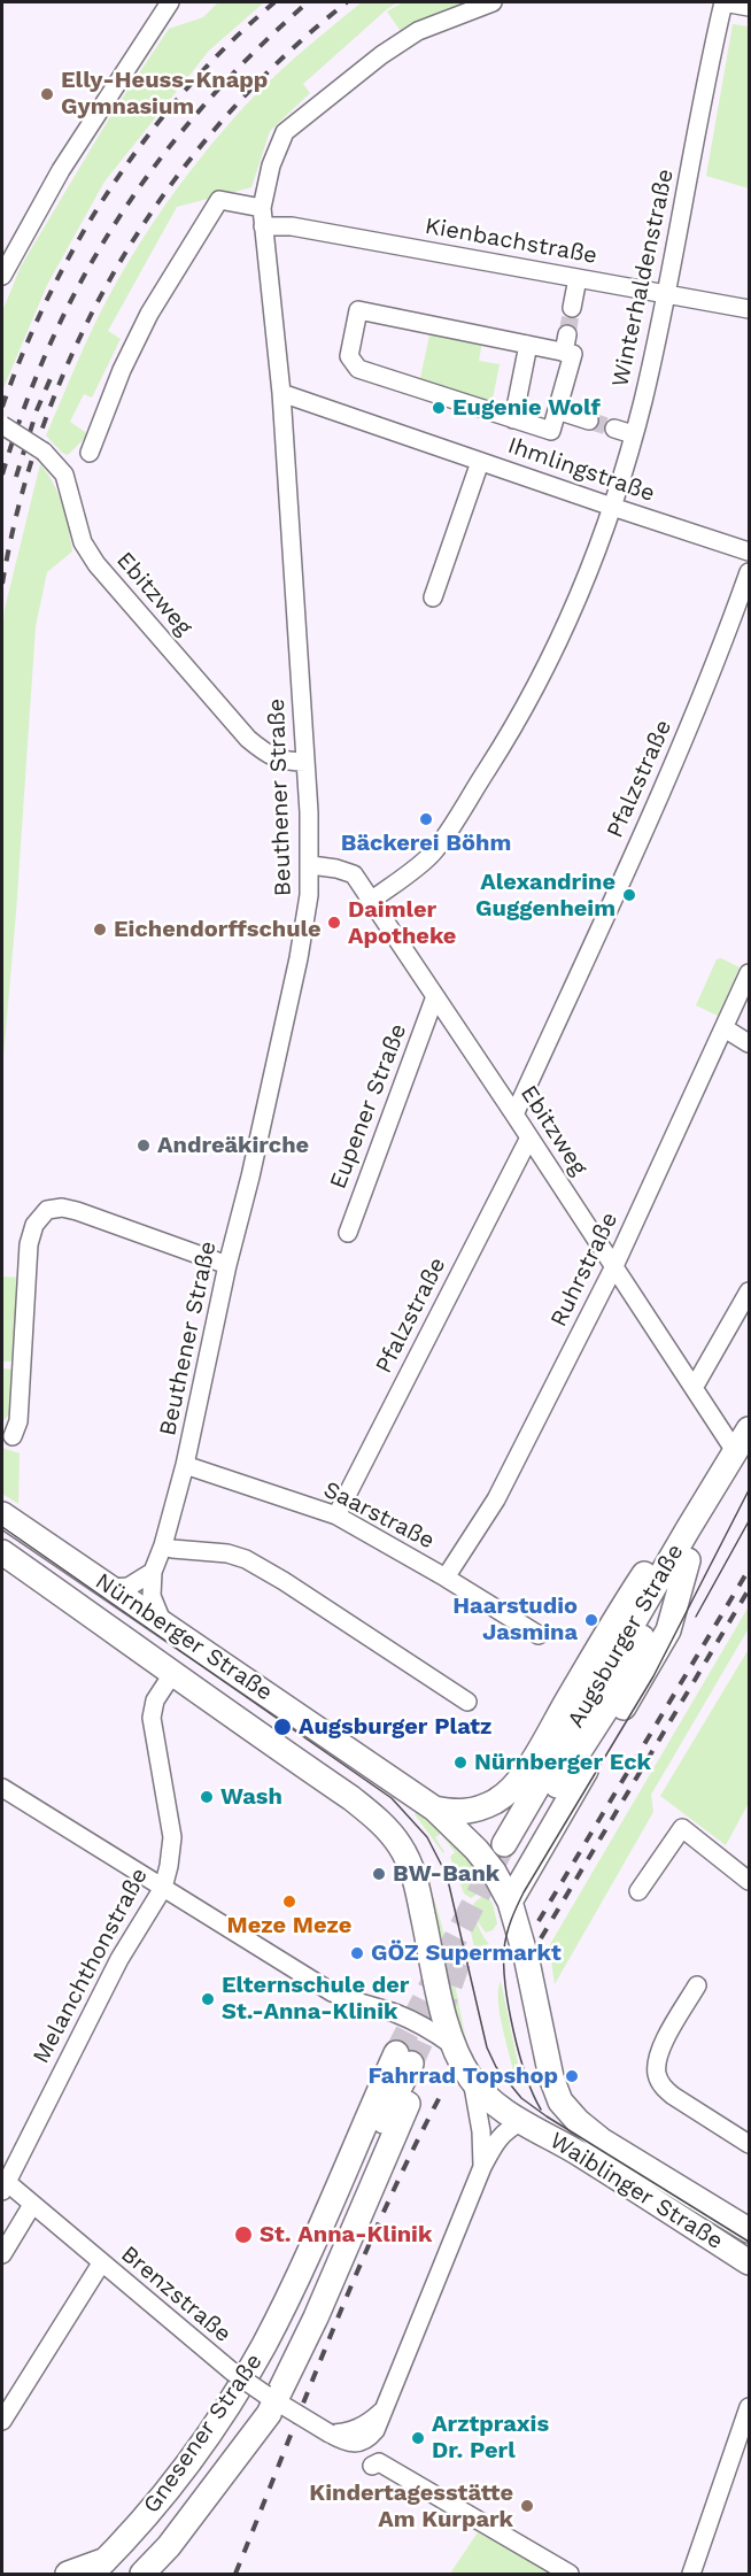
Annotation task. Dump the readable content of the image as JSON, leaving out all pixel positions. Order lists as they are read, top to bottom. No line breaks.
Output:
{"streets":{"main road":["Augsburger Straße","Nürnberger Straße","Waiblinger Straße","Gnesener Straße"],"street":["Kienbachstraße","Winterhaldenstraße","Ihmlingstraße","Ebitzweg","Pfalzstraße","Beuthener Straße","Eupener Straße","Ruhrstraße","Saarstraße","Melanchthonstraße","Brenzstraße"]},"crossings":[["Kienbachstraße","Winterhaldenstraße"],["Kienbachstraße","Beuthener Straße"],["Winterhaldenstraße","Ihmlingstraße"],["Winterhaldenstraße","Ebitzweg"],["Ihmlingstraße","Beuthener Straße"],["Ebitzweg","Pfalzstraße"],["Ebitzweg","Beuthener Straße"],["Ebitzweg","Eupener Straße"],["Ebitzweg","Ruhrstraße"],["Ebitzweg","Augsburger Straße"],["Pfalzstraße","Saarstraße"],["Beuthener Straße","Saarstraße"],["Beuthener Straße","Nürnberger Straße"],["Ruhrstraße","Saarstraße"],["Nürnberger Straße","Melanchthonstraße"],["Melanchthonstraße","Brenzstraße"],["Brenzstraße","Gnesener Straße"]],"places":["Elly-Heuss-Knapp Gymnasium","Eugenie Wolf","Bäckerei Böhm","Alexandrine Guggenheim","Daimler Apotheke","Eichendorffschule","Andreäkirche","Haarstudio Jasmina","Augsburger Platz","Nürnberger Eck","Wash","BW-Bank","Meze Meze","GÖZ Supermarkt","Elternschule der St.-Anna-Klinik","Fahrrad Topshop","St. Anna-Klinik","Arztpraxis Dr. Perl","Kindertagesstätte Am Kurpark"]}
